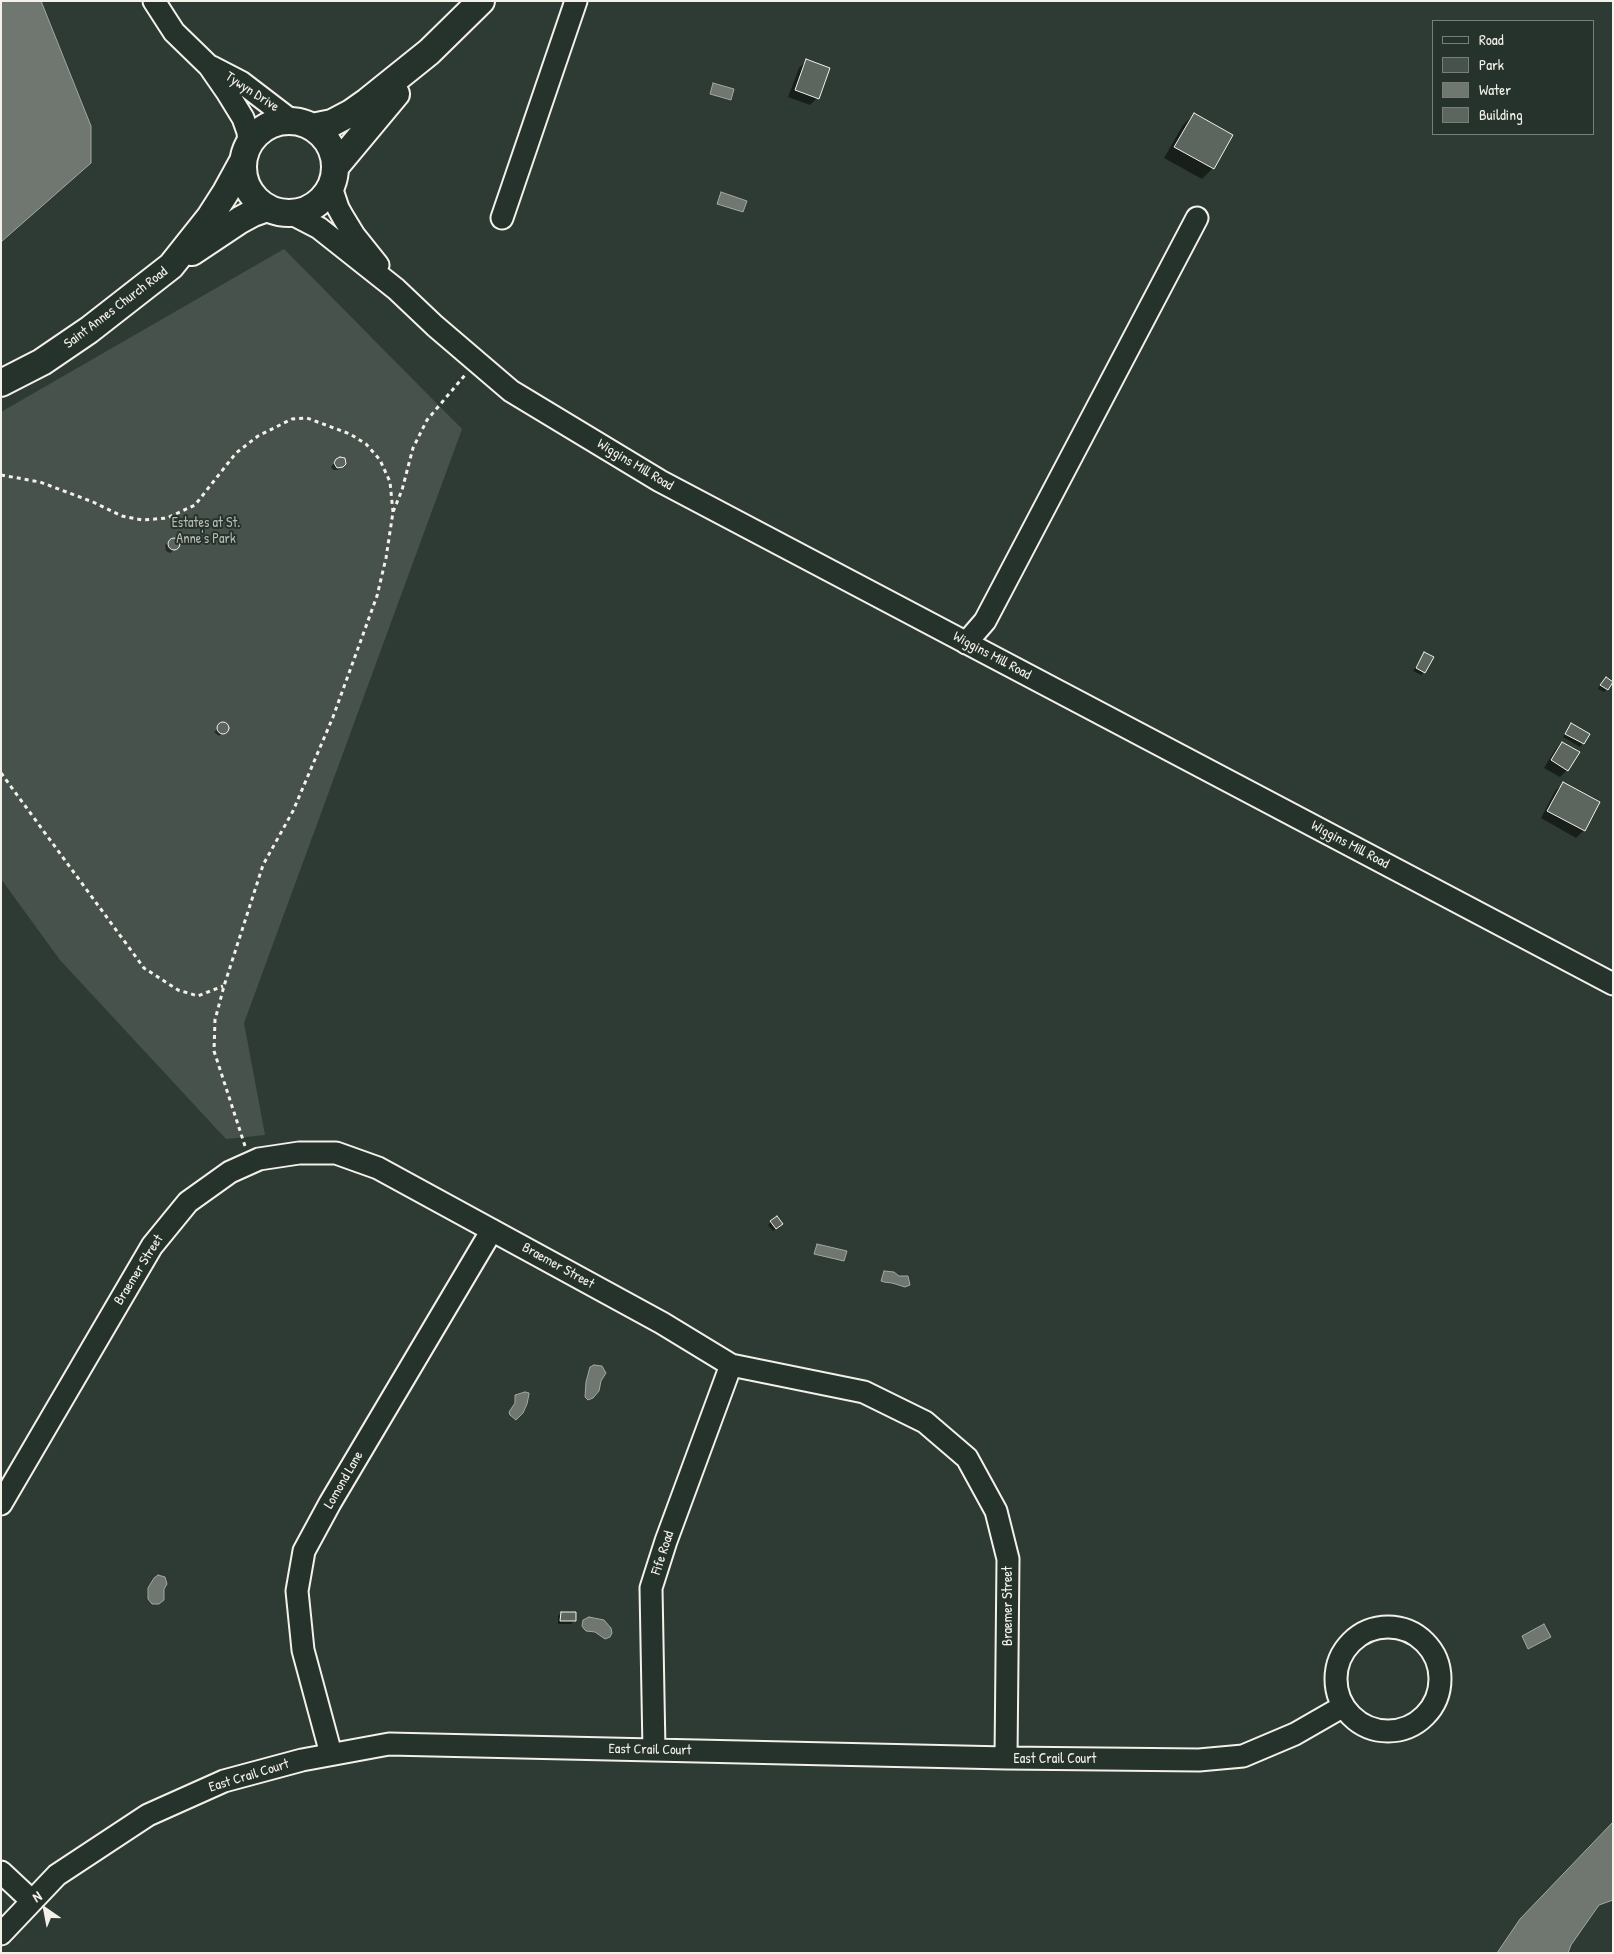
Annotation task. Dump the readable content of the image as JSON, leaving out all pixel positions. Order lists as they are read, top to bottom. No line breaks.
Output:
{"streets":{"main road":["Saint Annes Church Road"],"street":["Tywyn Drive","Wiggins Mill Road","Braemer Street","Lomond Lane","Fife Road","East Crail Court"]},"crossings":[["Tywyn Drive","Saint Annes Church Road"],["Tywyn Drive","Wiggins Mill Road"],["Saint Annes Church Road","Wiggins Mill Road"],["Braemer Street","Lomond Lane"],["Braemer Street","Fife Road"],["Braemer Street","East Crail Court"],["Lomond Lane","East Crail Court"],["Fife Road","East Crail Court"]],"parks":["Estates at St. Anne's Park"],"legend":["Road","Park","Water","Building"],"north":"top left"}
